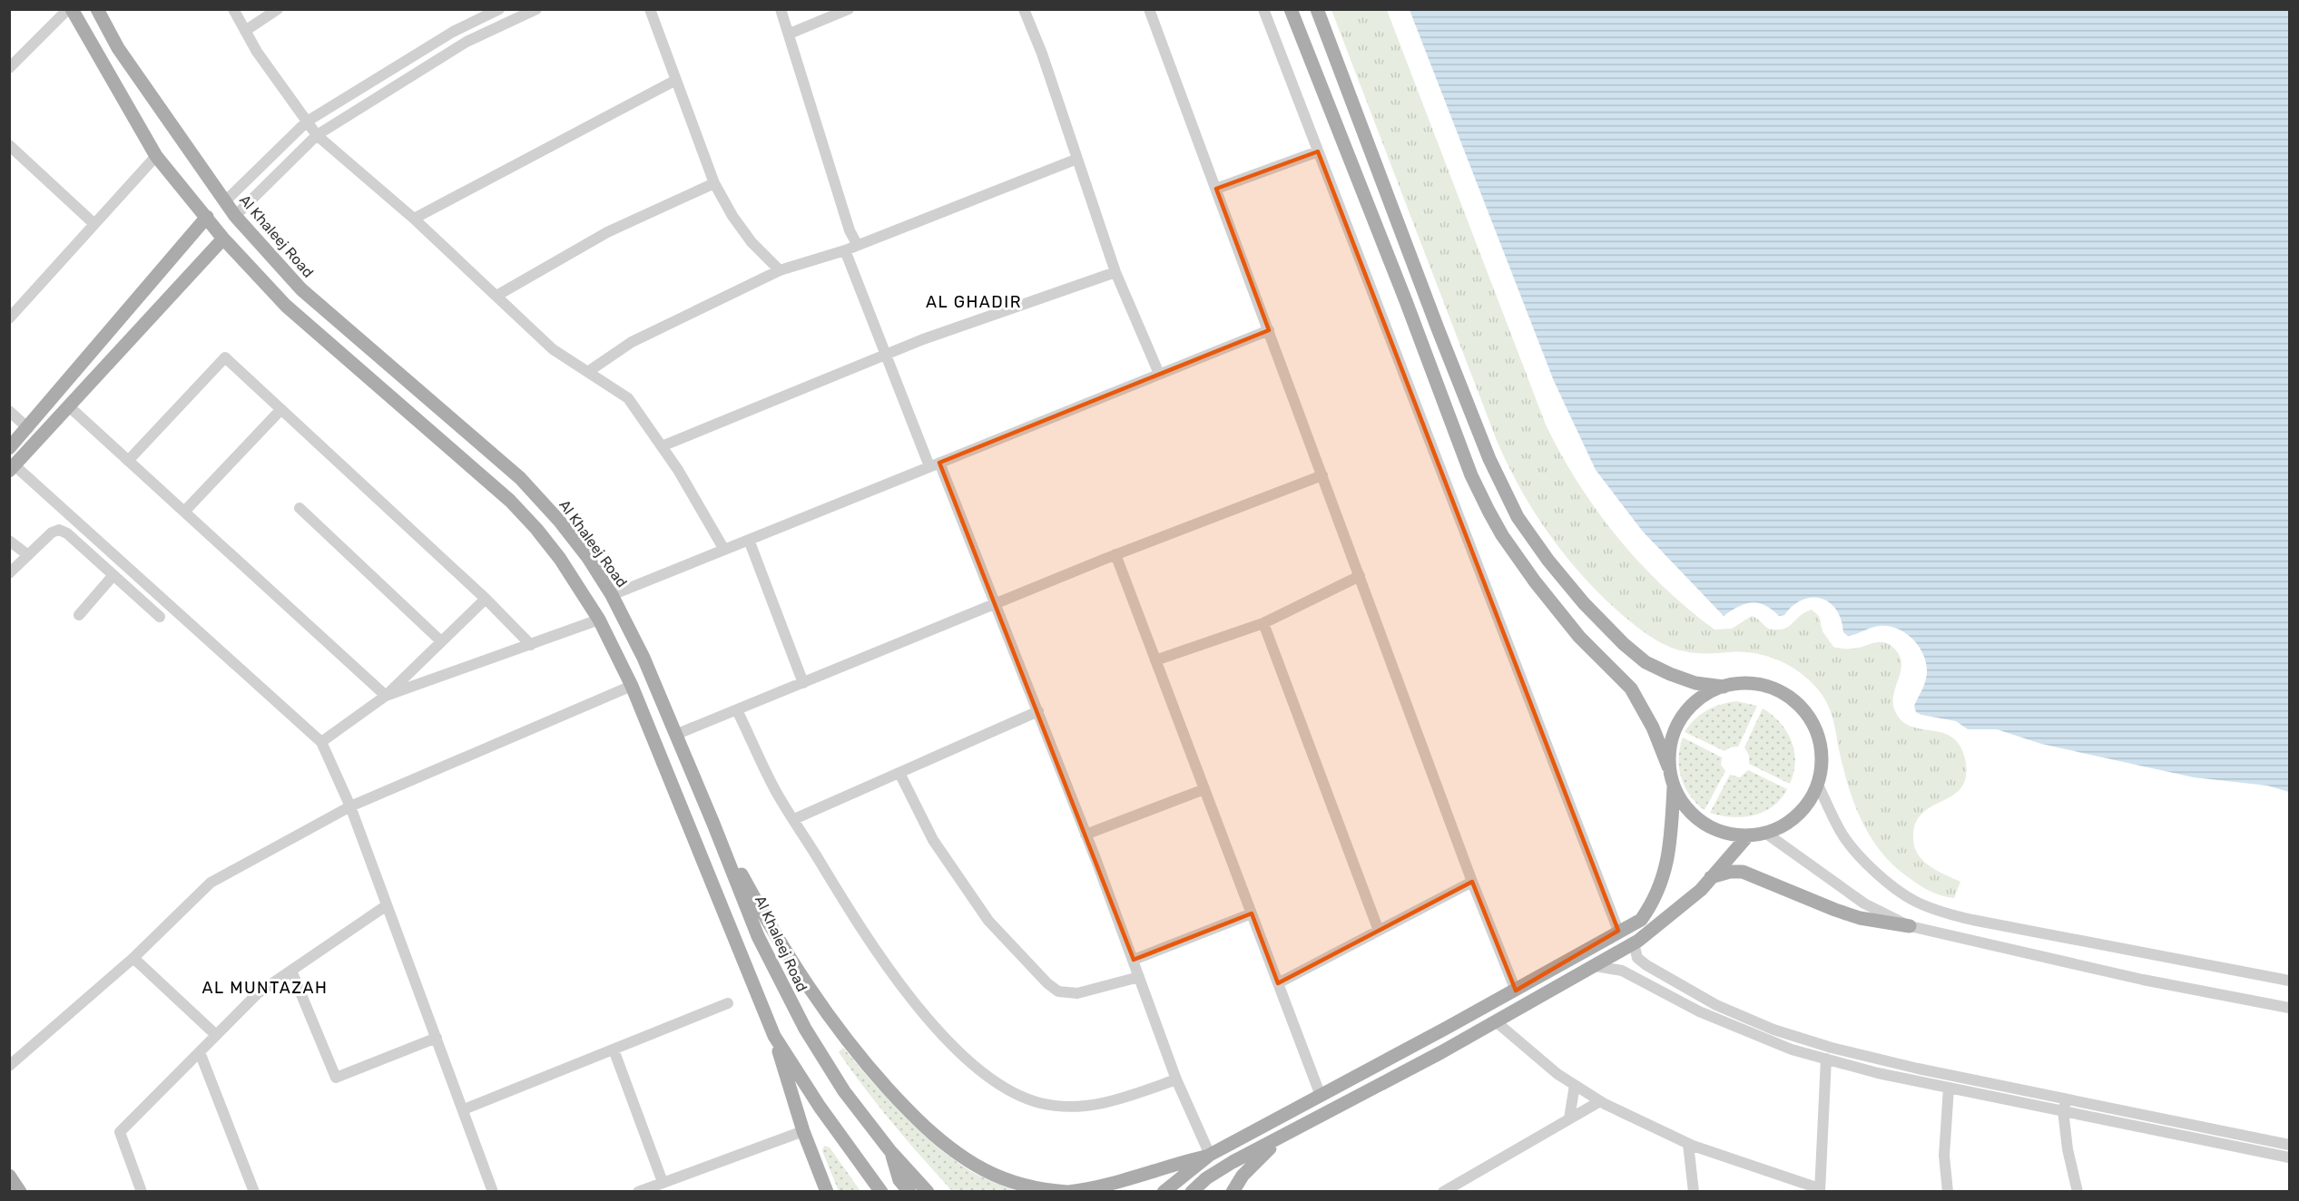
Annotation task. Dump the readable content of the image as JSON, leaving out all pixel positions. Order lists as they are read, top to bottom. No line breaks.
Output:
{"streets":{"main road":["Al Khaleej Road"]},"districts":["AL GHADIR","AL MUNTAZAH"]}
